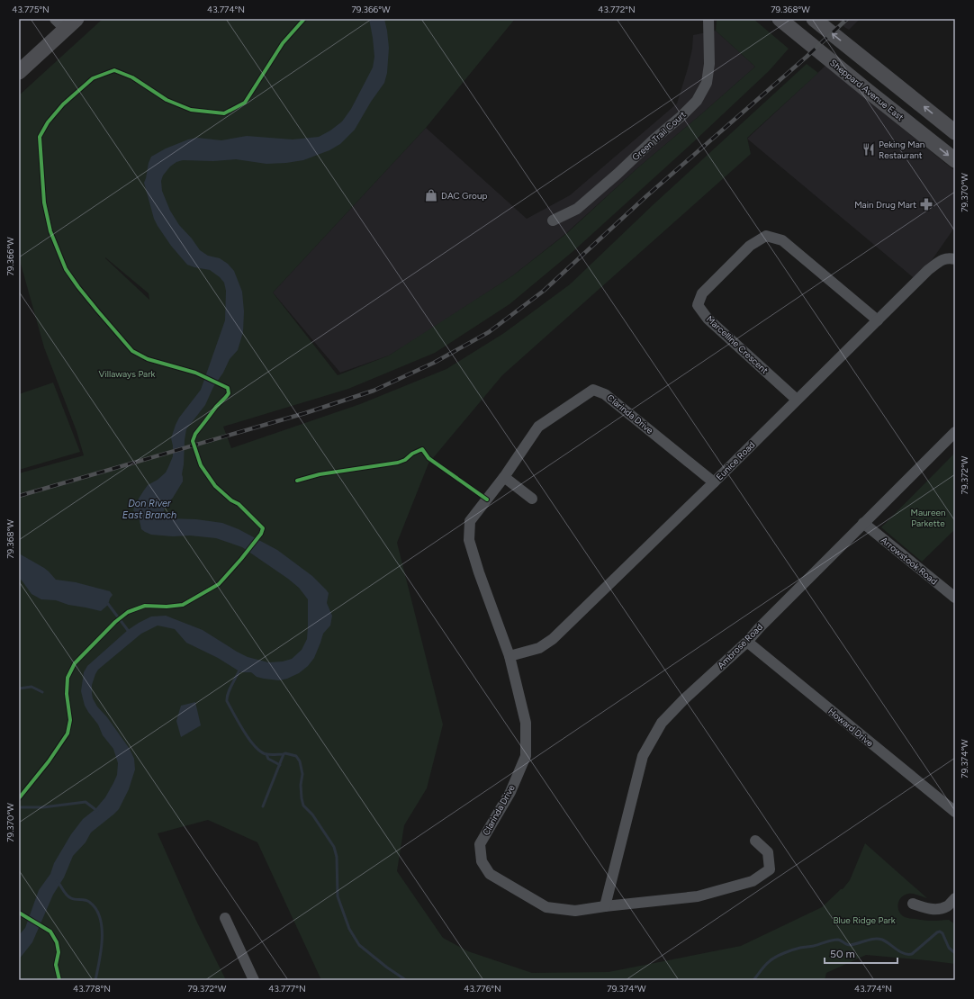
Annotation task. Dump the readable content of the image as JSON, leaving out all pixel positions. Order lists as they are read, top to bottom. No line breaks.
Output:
{"streets":{"main road":["Sheppard Avenue East"],"street":["Green Trail Court","Marcelline Crescent","Clarinda Drive","Eunice Road","Arrowstook Road","Ambrose Road","Howard Drive"]},"crossings":[["Marcelline Crescent","Eunice Road"],["Clarinda Drive","Eunice Road"],["Clarinda Drive","Ambrose Road"],["Arrowstook Road","Ambrose Road"],["Ambrose Road","Howard Drive"]],"water":["Don River East Branch"],"parks":["Villaways Park","Maureen Parkette","Blue Ridge Park"],"places":{"restaurant":["Peking Man Restaurant"],"shop":["DAC Group"],"pharmacy":["Main Drug Mart"]},"scale_bar":"50 m","coordinates":["43.775°N","43.774°N","79.366°W","43.772°N","79.368°W","79.370°W","79.372°W","79.374°W","43.778°N","43.777°N","43.776°N"]}
